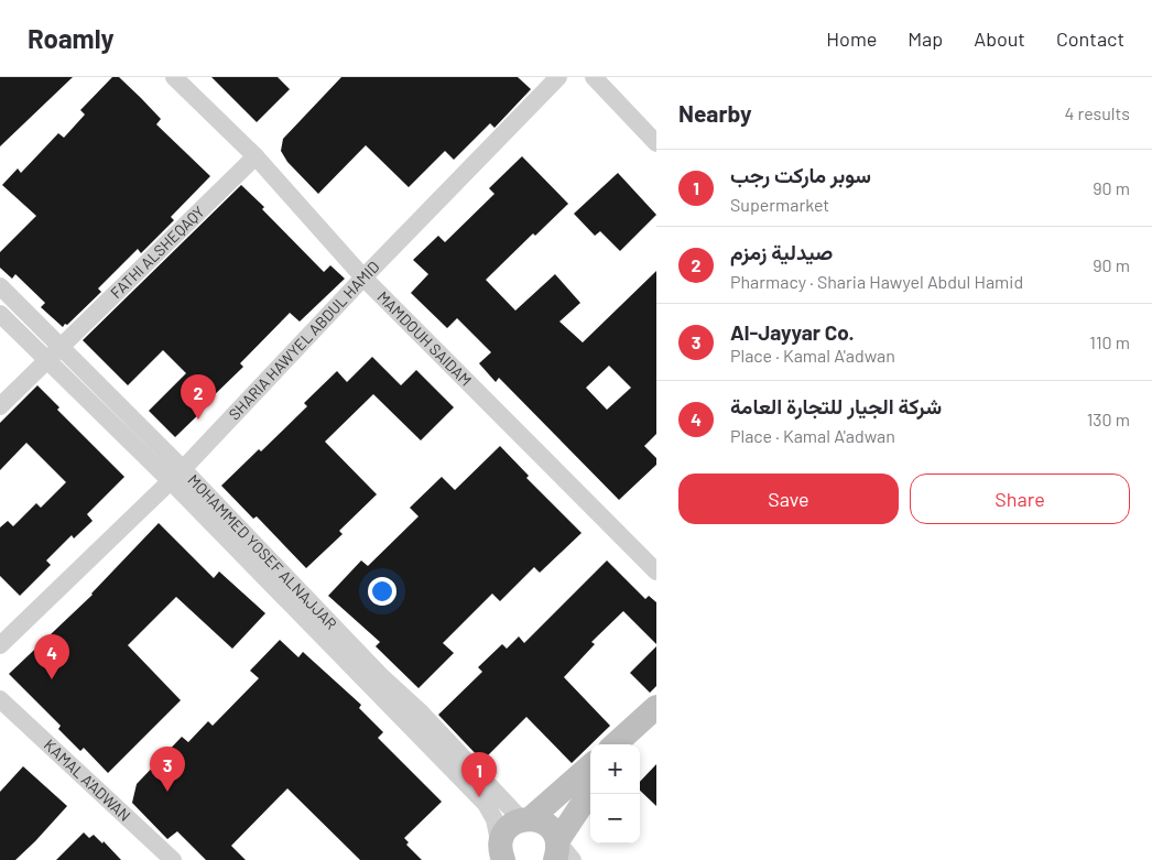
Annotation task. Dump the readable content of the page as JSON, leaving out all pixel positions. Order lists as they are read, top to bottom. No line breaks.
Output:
{"streets":{"street":["FATHI ALSHEQAQY","MAMDOUH SAIDAM","SHARIA HAWYEL ABDUL HAMID","MOHAMMED YOSEF ALNAJJAR","KAMAL A'ADWAN"]},"crossings":[["FATHI ALSHEQAQY","MAMDOUH SAIDAM"],["FATHI ALSHEQAQY","MOHAMMED YOSEF ALNAJJAR"],["MAMDOUH SAIDAM","SHARIA HAWYEL ABDUL HAMID"],["SHARIA HAWYEL ABDUL HAMID","MOHAMMED YOSEF ALNAJJAR"]],"page":{"header":"Roamly","nav":["Home","Map","About","Contact"],"heading":["Nearby","4 results"],"list":[{"mark":"1","name":"سوبر ماركت رجب","note":"Supermarket","value":"90 m"},{"mark":"2","name":"صيدلية زمزم","note":"Pharmacy · Sharia Hawyel Abdul Hamid","value":"90 m"},{"mark":"3","name":"Al-Jayyar Co.","note":"Place · Kamal A'adwan","value":"110 m"},{"mark":"4","name":"شركة الجيار للتجارة العامة","note":"Place · Kamal A'adwan","value":"130 m"}],"pins":["2","4","3","1"],"buttons":["Save","Share"],"map_buttons":["+","−"]}}
